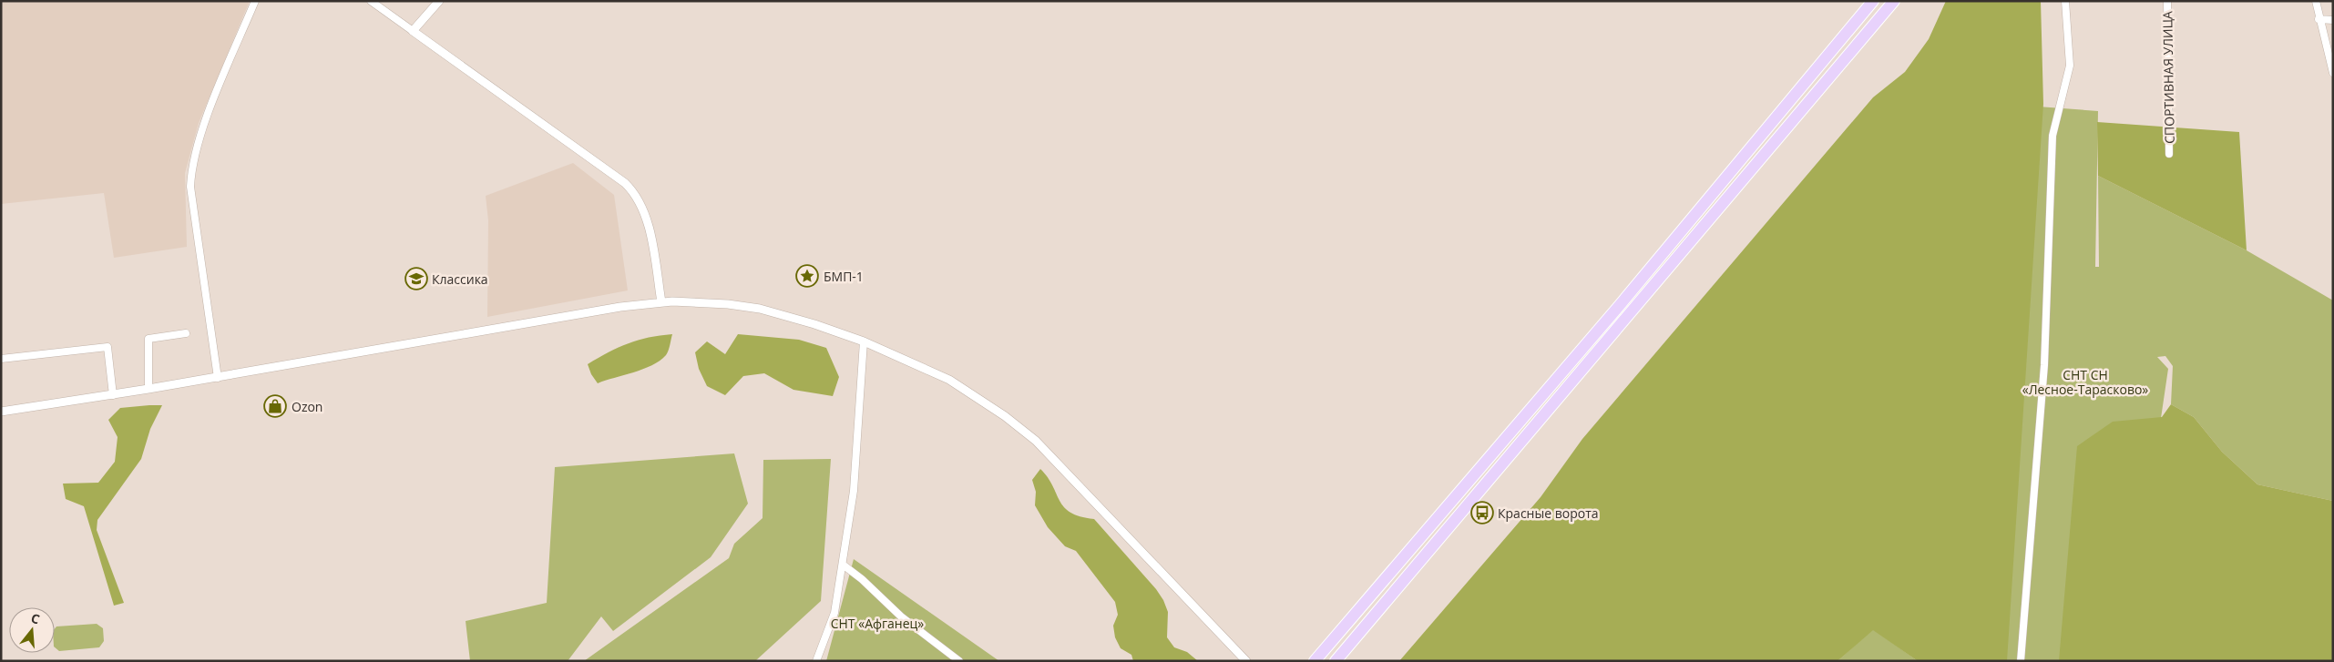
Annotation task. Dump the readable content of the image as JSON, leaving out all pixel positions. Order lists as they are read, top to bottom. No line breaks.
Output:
{"streets":{"street":["СПОРТИВНАЯ УЛИЦА"]},"parks":["СНТ СН «Лесное-Тарасково»","СНТ «Афганец»"],"places":{"place":["БМП-1"],"school or university":["Классика"],"shop":["Ozon"],"bus stop":["Красные ворота"]},"north":"top"}
